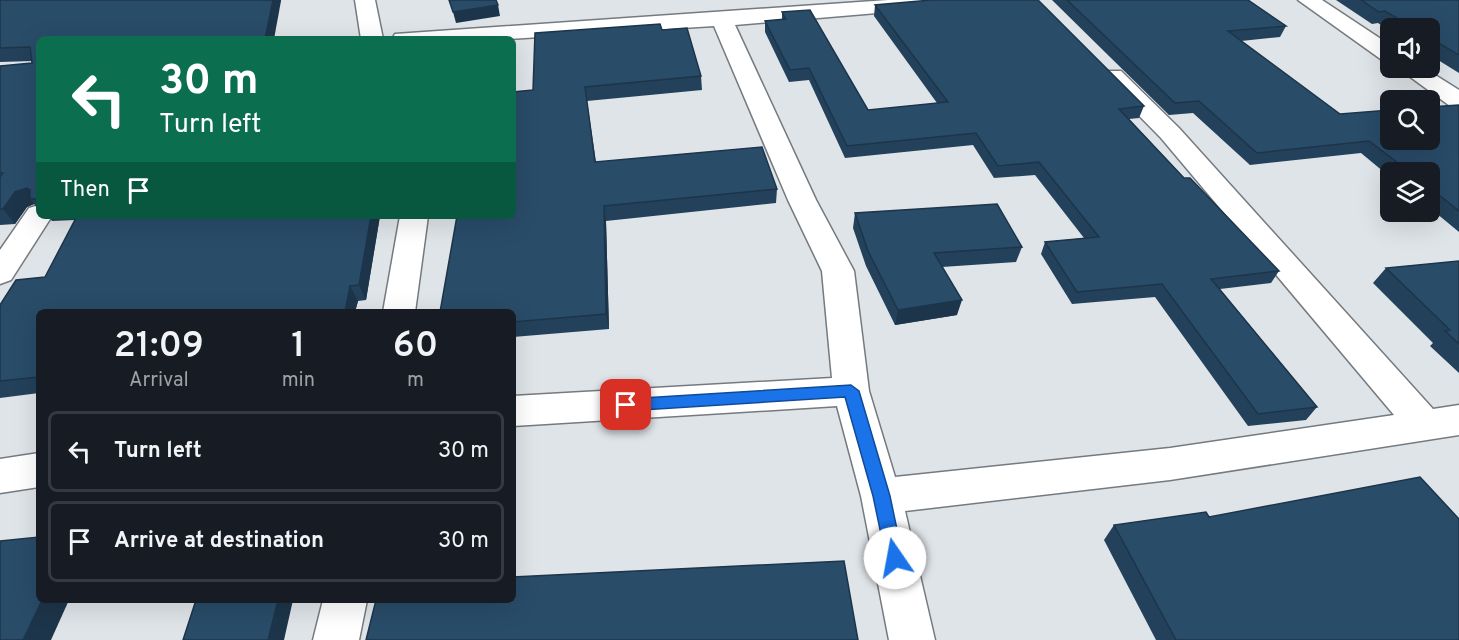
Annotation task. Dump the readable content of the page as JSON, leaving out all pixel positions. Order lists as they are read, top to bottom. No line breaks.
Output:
{"page":{"turn":["30 m","Turn left"],"then":"Then","eta":["21:09","Arrival","1","min","60","m"],"list":[{"name":"Turn left","value":"30 m"},{"name":"Arrive at destination","value":"30 m"}]}}
